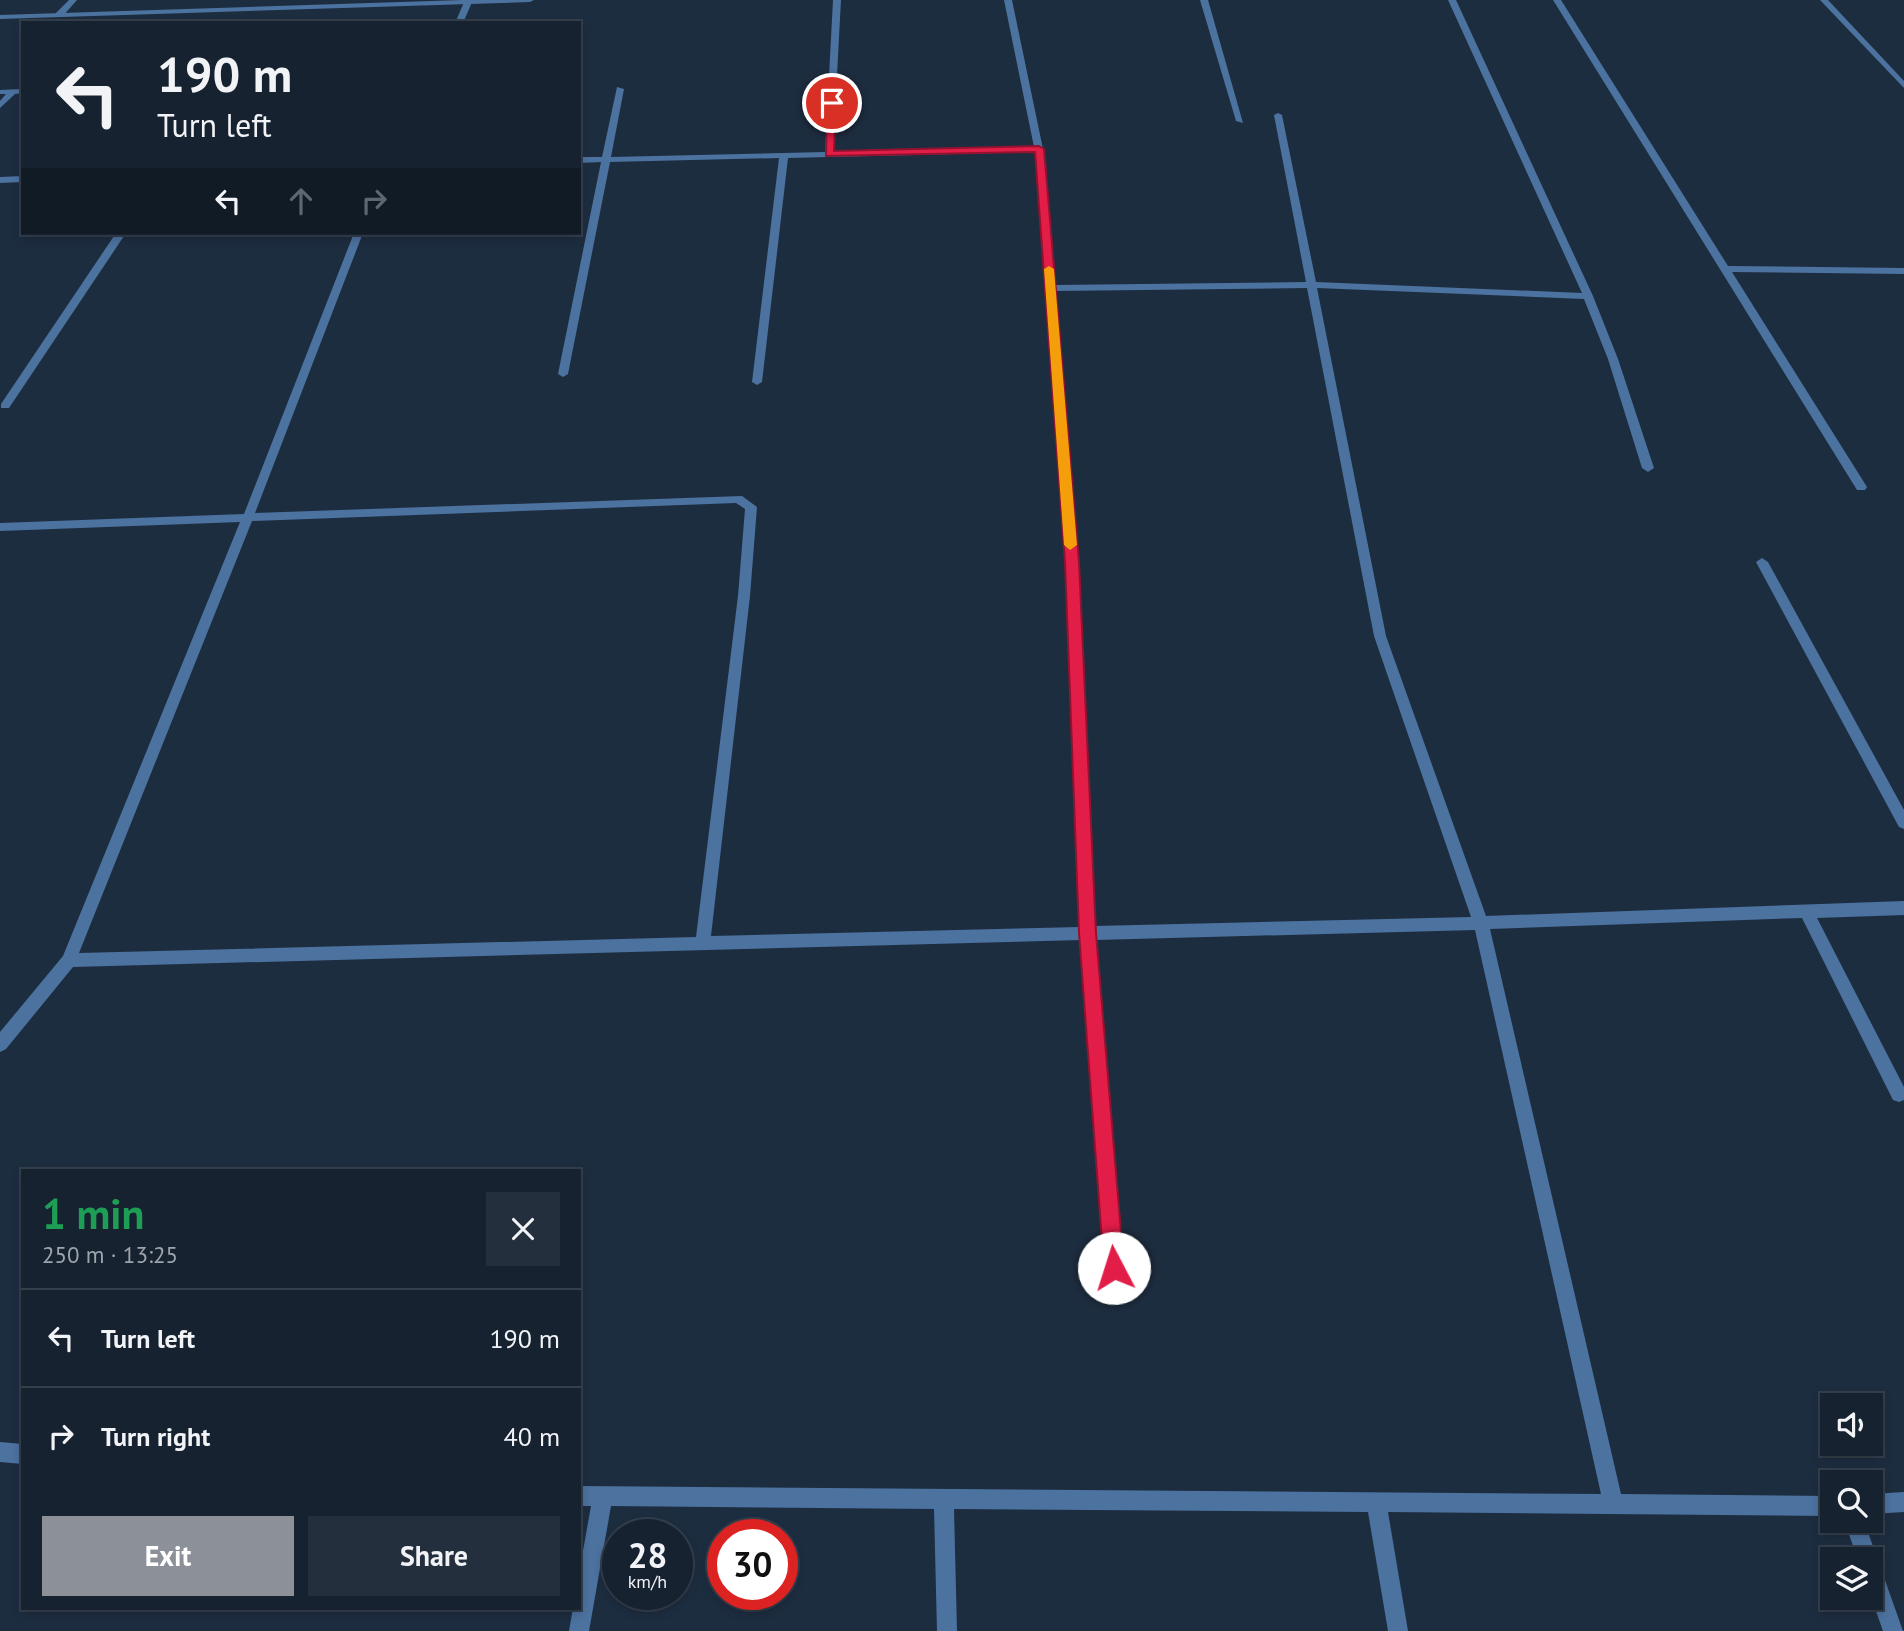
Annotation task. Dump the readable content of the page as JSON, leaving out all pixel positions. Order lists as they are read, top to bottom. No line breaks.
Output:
{"page":{"turn":["190 m","Turn left"],"heading":["1 min","250 m · 13:25"],"list":[{"name":"Turn left","value":"190 m"},{"name":"Turn right","value":"40 m"}],"buttons":["Exit","Share"],"speed":"28 km/h","limit":"30"}}
